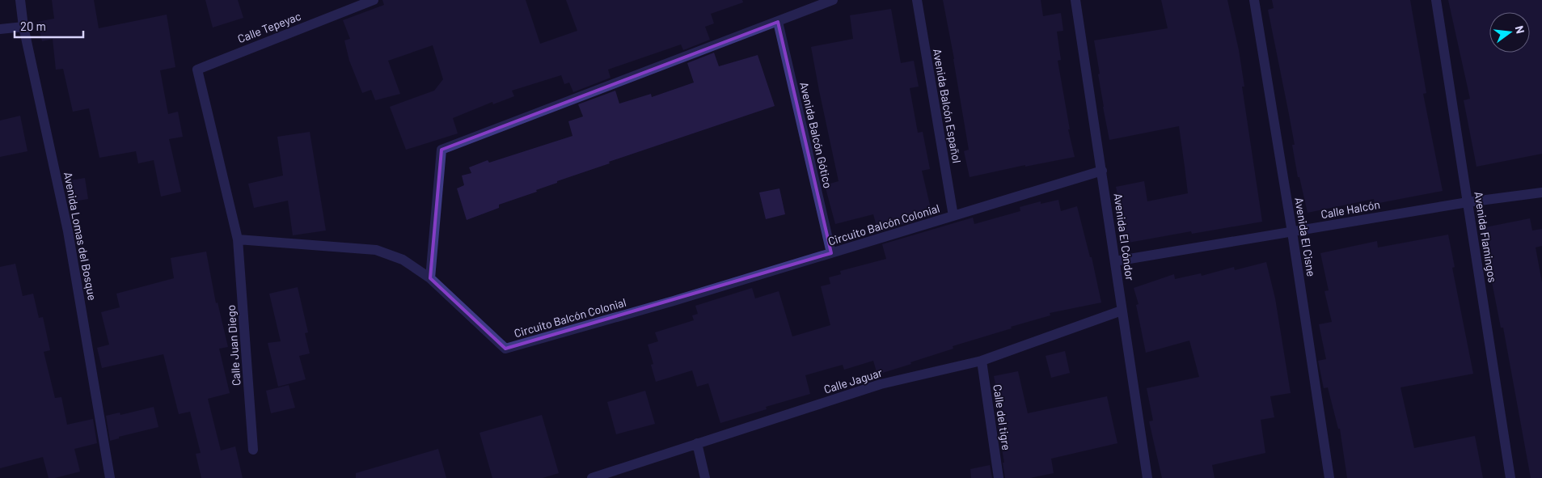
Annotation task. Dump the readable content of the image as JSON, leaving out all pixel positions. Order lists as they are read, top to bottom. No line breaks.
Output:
{"streets":{"street":["Calle Tepeyac","Avenida Balcón Español","Avenida Balcón Gótico","Calle Halcón","Circuito Balcón Colonial","Avenida Lomas del Bosque","Avenida El Cóndor","Avenida El Cisne","Avenida Flamingos","Calle Juan Diego","Calle Jaguar","Calle del tigre"]},"crossings":[["Calle Tepeyac","Calle Juan Diego"],["Avenida Balcón Español","Circuito Balcón Colonial"],["Avenida Balcón Gótico","Circuito Balcón Colonial"],["Calle Halcón","Avenida El Cóndor"],["Calle Halcón","Avenida El Cisne"],["Calle Halcón","Avenida Flamingos"],["Circuito Balcón Colonial","Avenida El Cóndor"],["Avenida El Cóndor","Calle Jaguar"],["Calle Jaguar","Calle del tigre"]],"scale_bar":"20 m","north":"right"}
